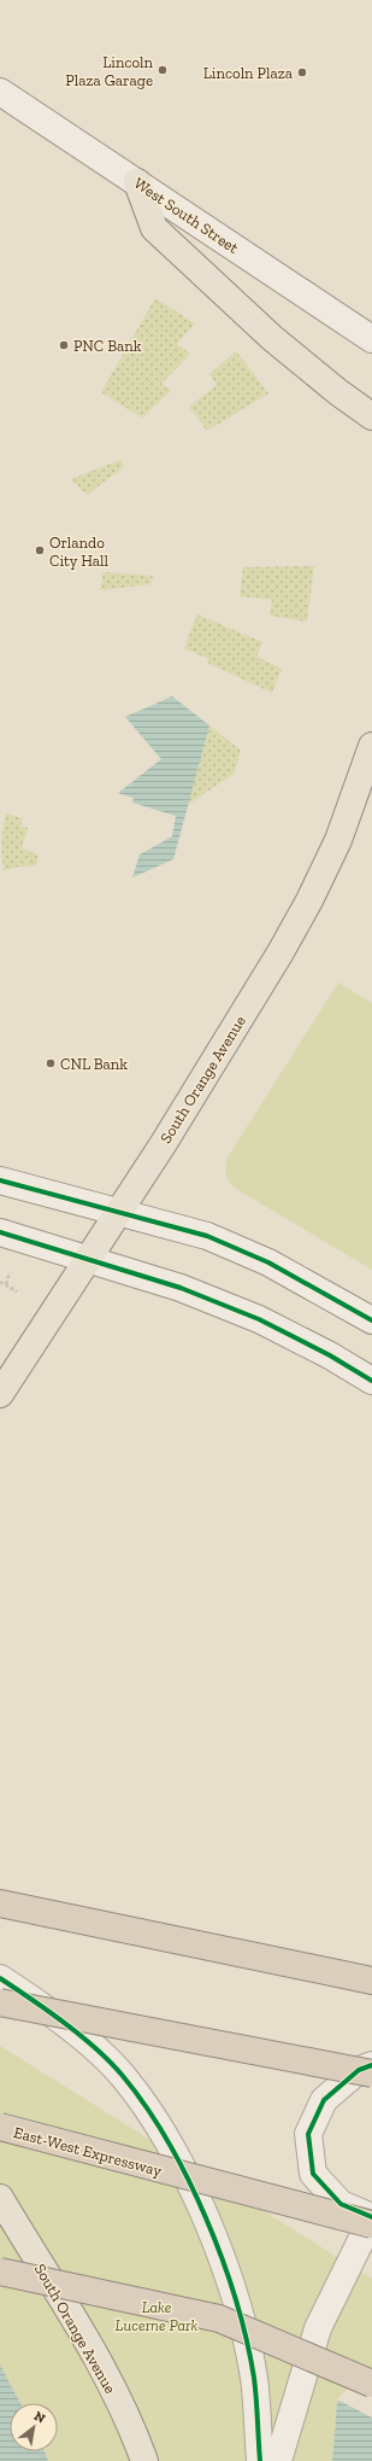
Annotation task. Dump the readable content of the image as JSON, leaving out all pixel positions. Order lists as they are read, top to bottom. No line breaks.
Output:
{"streets":{"highway":["East-West Expressway"],"main road":["West South Street","South Orange Avenue"]},"parks":["Lake Lucerne Park"],"places":["Lincoln Plaza Garage","Lincoln Plaza","PNC Bank","Orlando City Hall","CNL Bank"],"north":"top right"}
